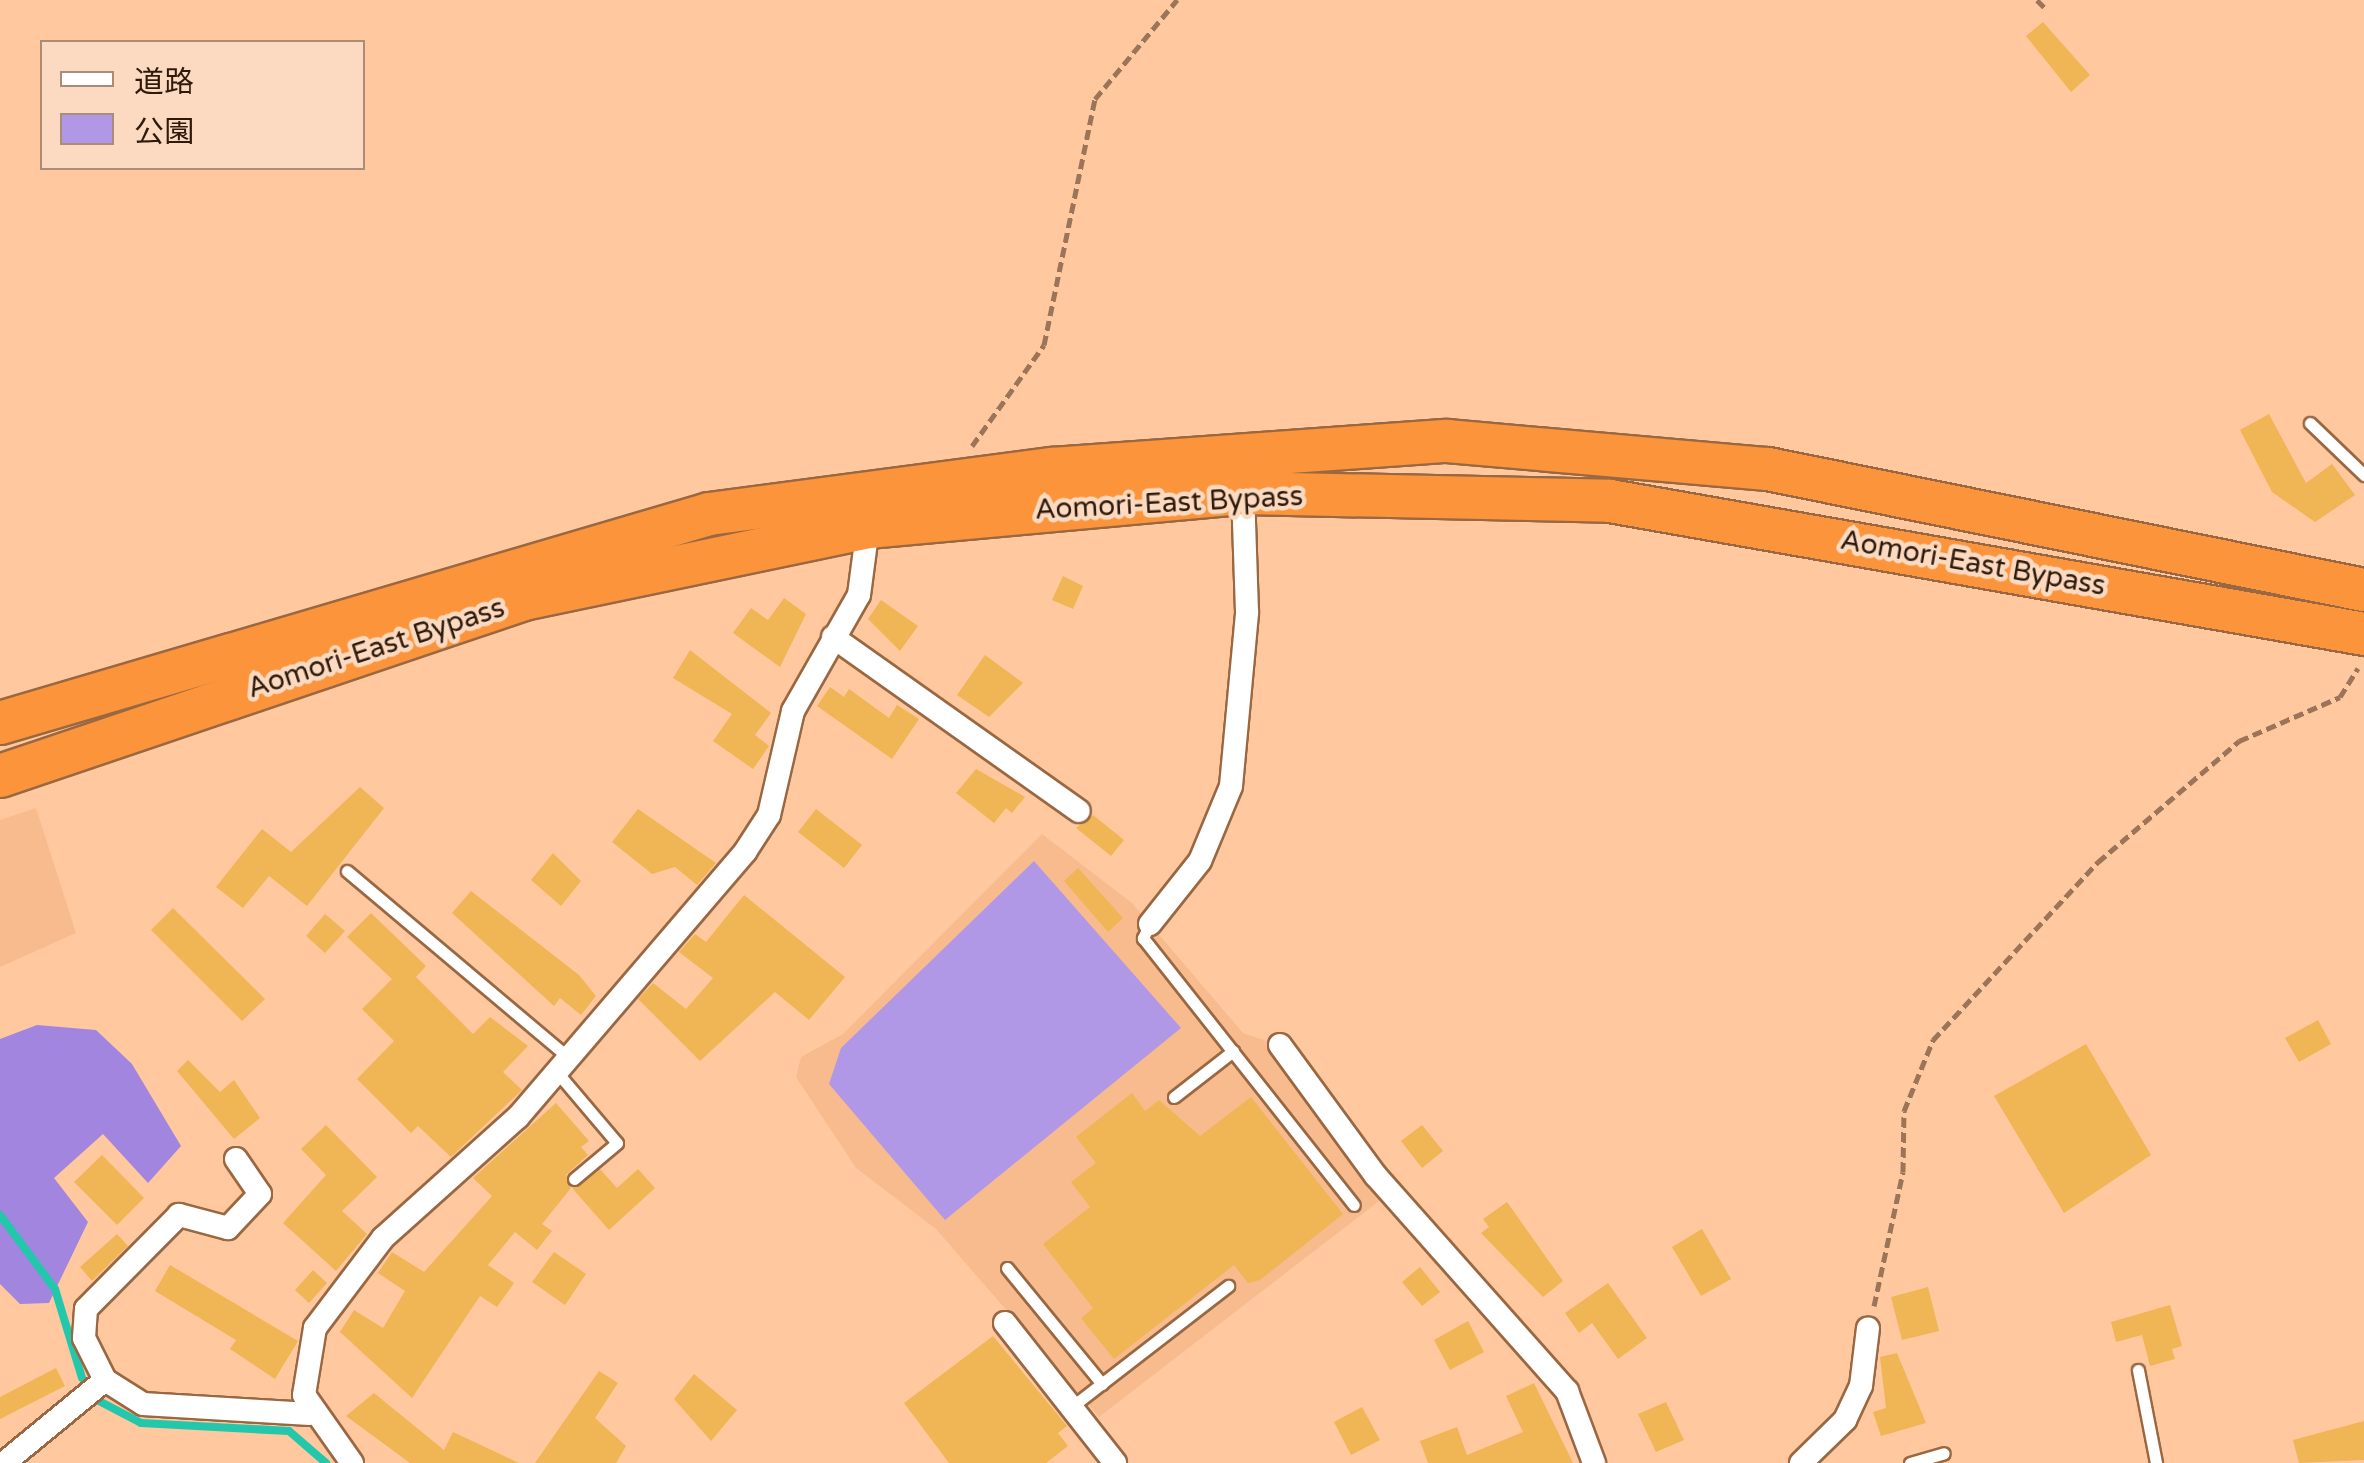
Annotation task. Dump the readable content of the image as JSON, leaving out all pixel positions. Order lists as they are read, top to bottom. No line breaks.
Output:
{"streets":{"highway":["Aomori-East Bypass"]},"legend":["道路","公園"]}
